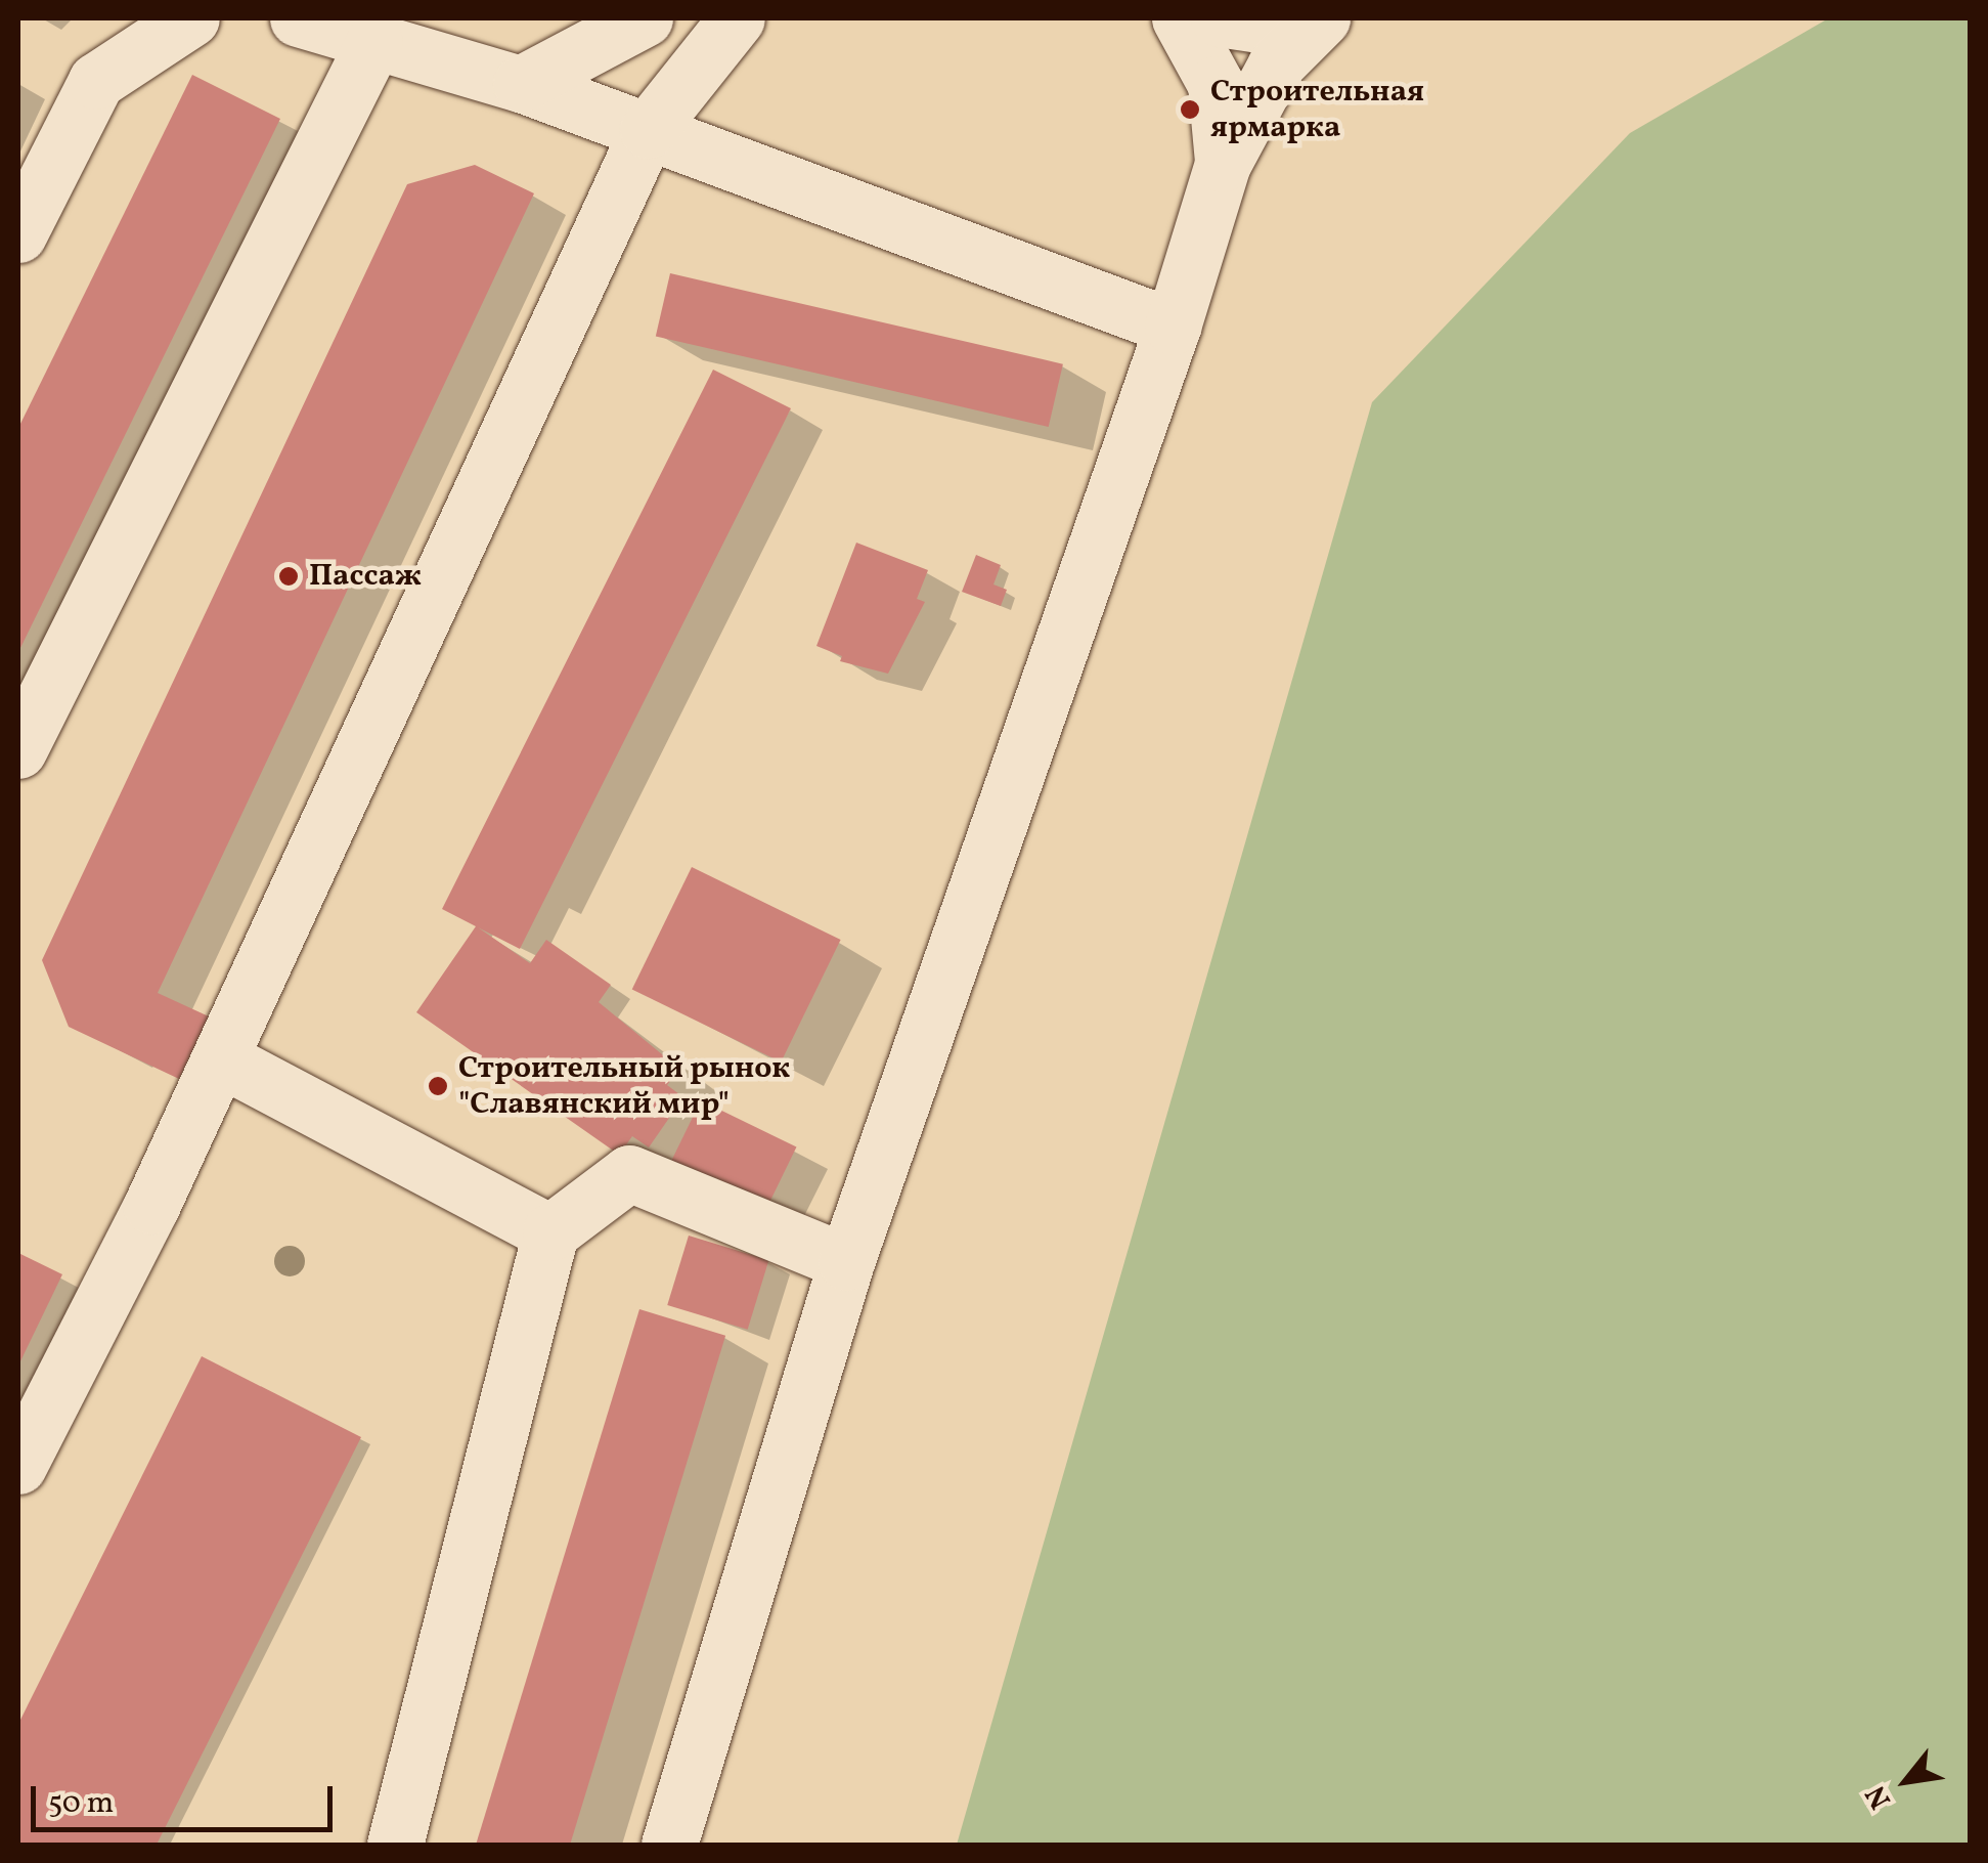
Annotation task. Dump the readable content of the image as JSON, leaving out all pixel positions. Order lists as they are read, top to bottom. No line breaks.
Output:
{"places":["Строительная ярмарка","Пассаж","Строительный рынок \"Славянский мир\""],"scale_bar":"50 m","north":"bottom left"}
